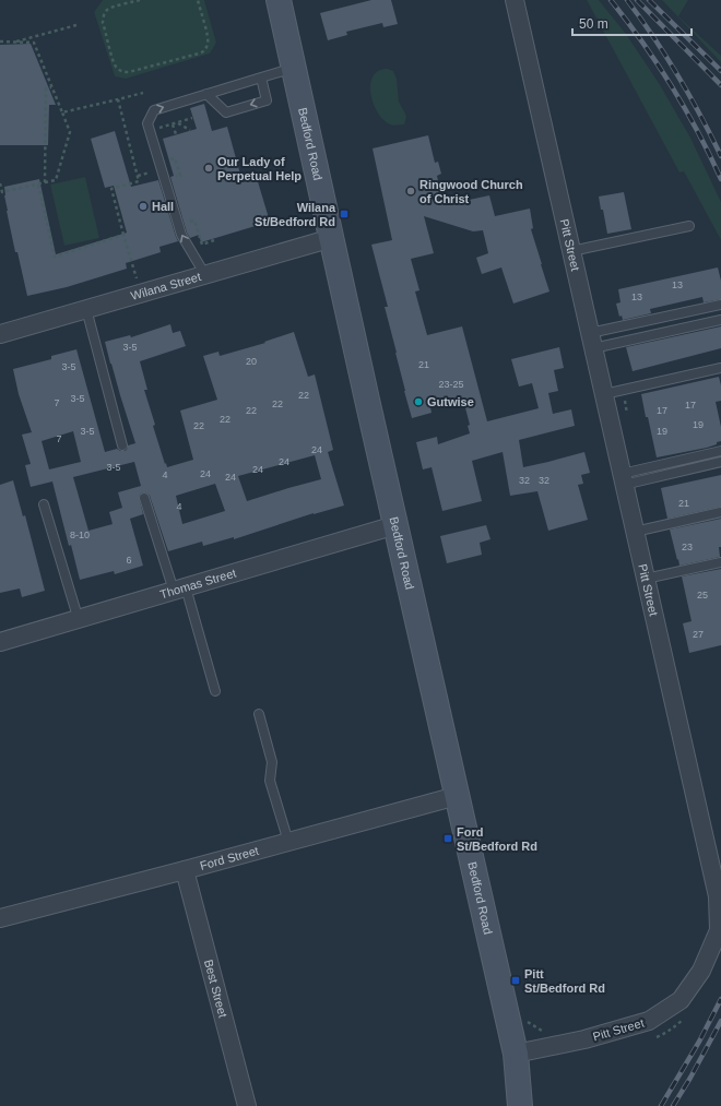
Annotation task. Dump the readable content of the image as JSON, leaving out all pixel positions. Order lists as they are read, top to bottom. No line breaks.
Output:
{"streets":{"main road":["Bedford Road"],"street":["Pitt Street","Wilana Street","Thomas Street","Ford Street","Best Street"]},"crossings":[["Bedford Road","Pitt Street"],["Bedford Road","Wilana Street"],["Bedford Road","Thomas Street"],["Bedford Road","Ford Street"],["Ford Street","Best Street"]],"places":{"other":["Our Lady of Perpetual Help","Ringwood Church of Christ","Hall","Gutwise"],"transit":["Wilana St/Bedford Rd","Ford St/Bedford Rd","Pitt St/Bedford Rd"]},"house_numbers":["13","13","3-5","20","21","3-5","23-25","22","3-5","7","22","17","22","17","22","19","22","3-5","19","7","24","24","3-5","24","24","4","24","32","32","21","4","8-10","23","6","25","27"],"scale_bar":"50 m"}
